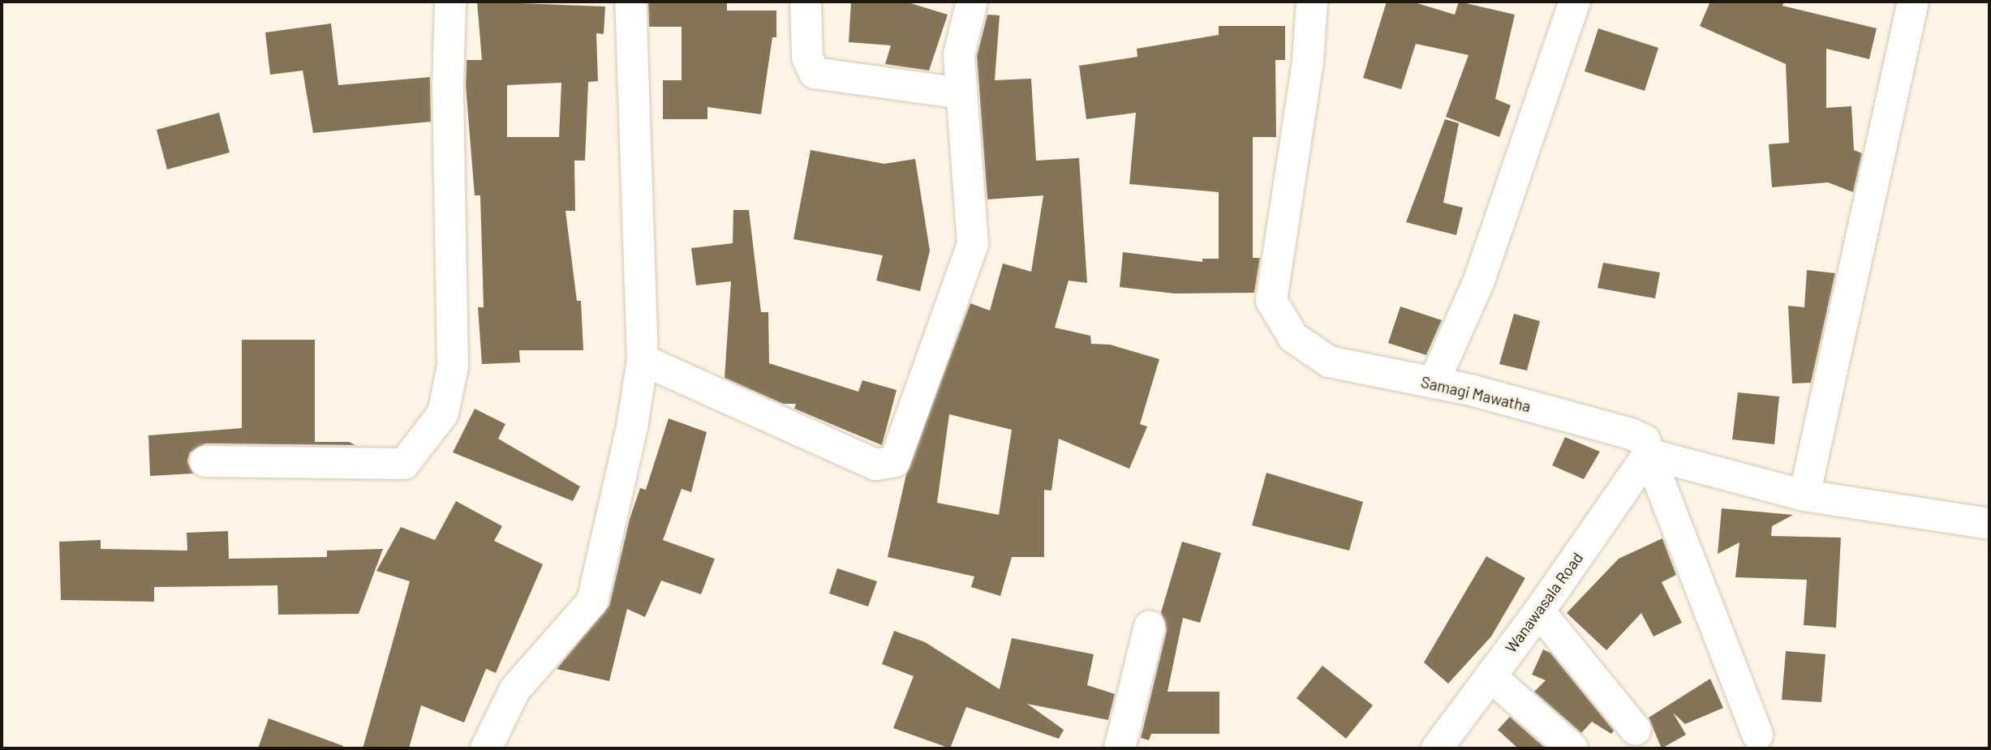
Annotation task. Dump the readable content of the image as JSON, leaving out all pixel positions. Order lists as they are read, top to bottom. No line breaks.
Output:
{"streets":{"street":["Samagi Mawatha","Wanawasala Road"]},"crossings":[["Samagi Mawatha","Wanawasala Road"]]}
